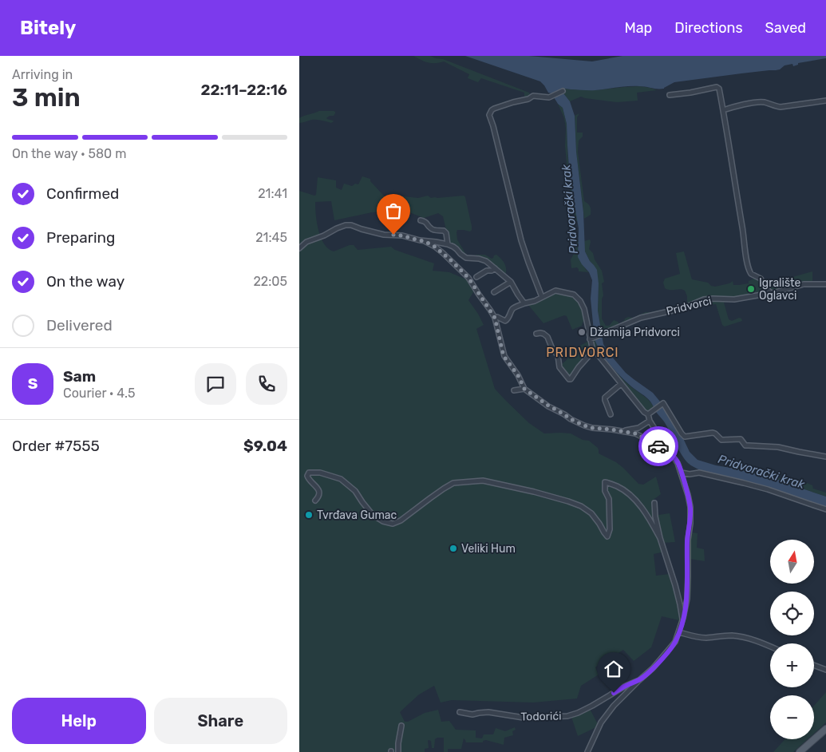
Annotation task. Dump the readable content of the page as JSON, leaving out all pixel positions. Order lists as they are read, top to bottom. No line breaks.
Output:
{"streets":{"street":["Pridvorci","Todorići"]},"districts":["PRIDVORCI"],"water":["Pridvorački krak"],"places":["Igralište Oglavci","Džamija Pridvorci","Tvrđava Gumac","Veliki Hum"],"north":"top","page":{"header":"Bitely","nav":["Map","Directions","Saved"],"heading":["3 min","Arriving in","22:11–22:16"],"panel":["Sam","Courier · 4.5","Order #7555","$9.04"],"bar":"On the way · 580 m","list":[["Confirmed","21:41"],["Preparing","21:45"],["On the way","22:05"],"Delivered"],"round":"S","map_buttons":["+","−"],"buttons":["Help","Share"]}}
